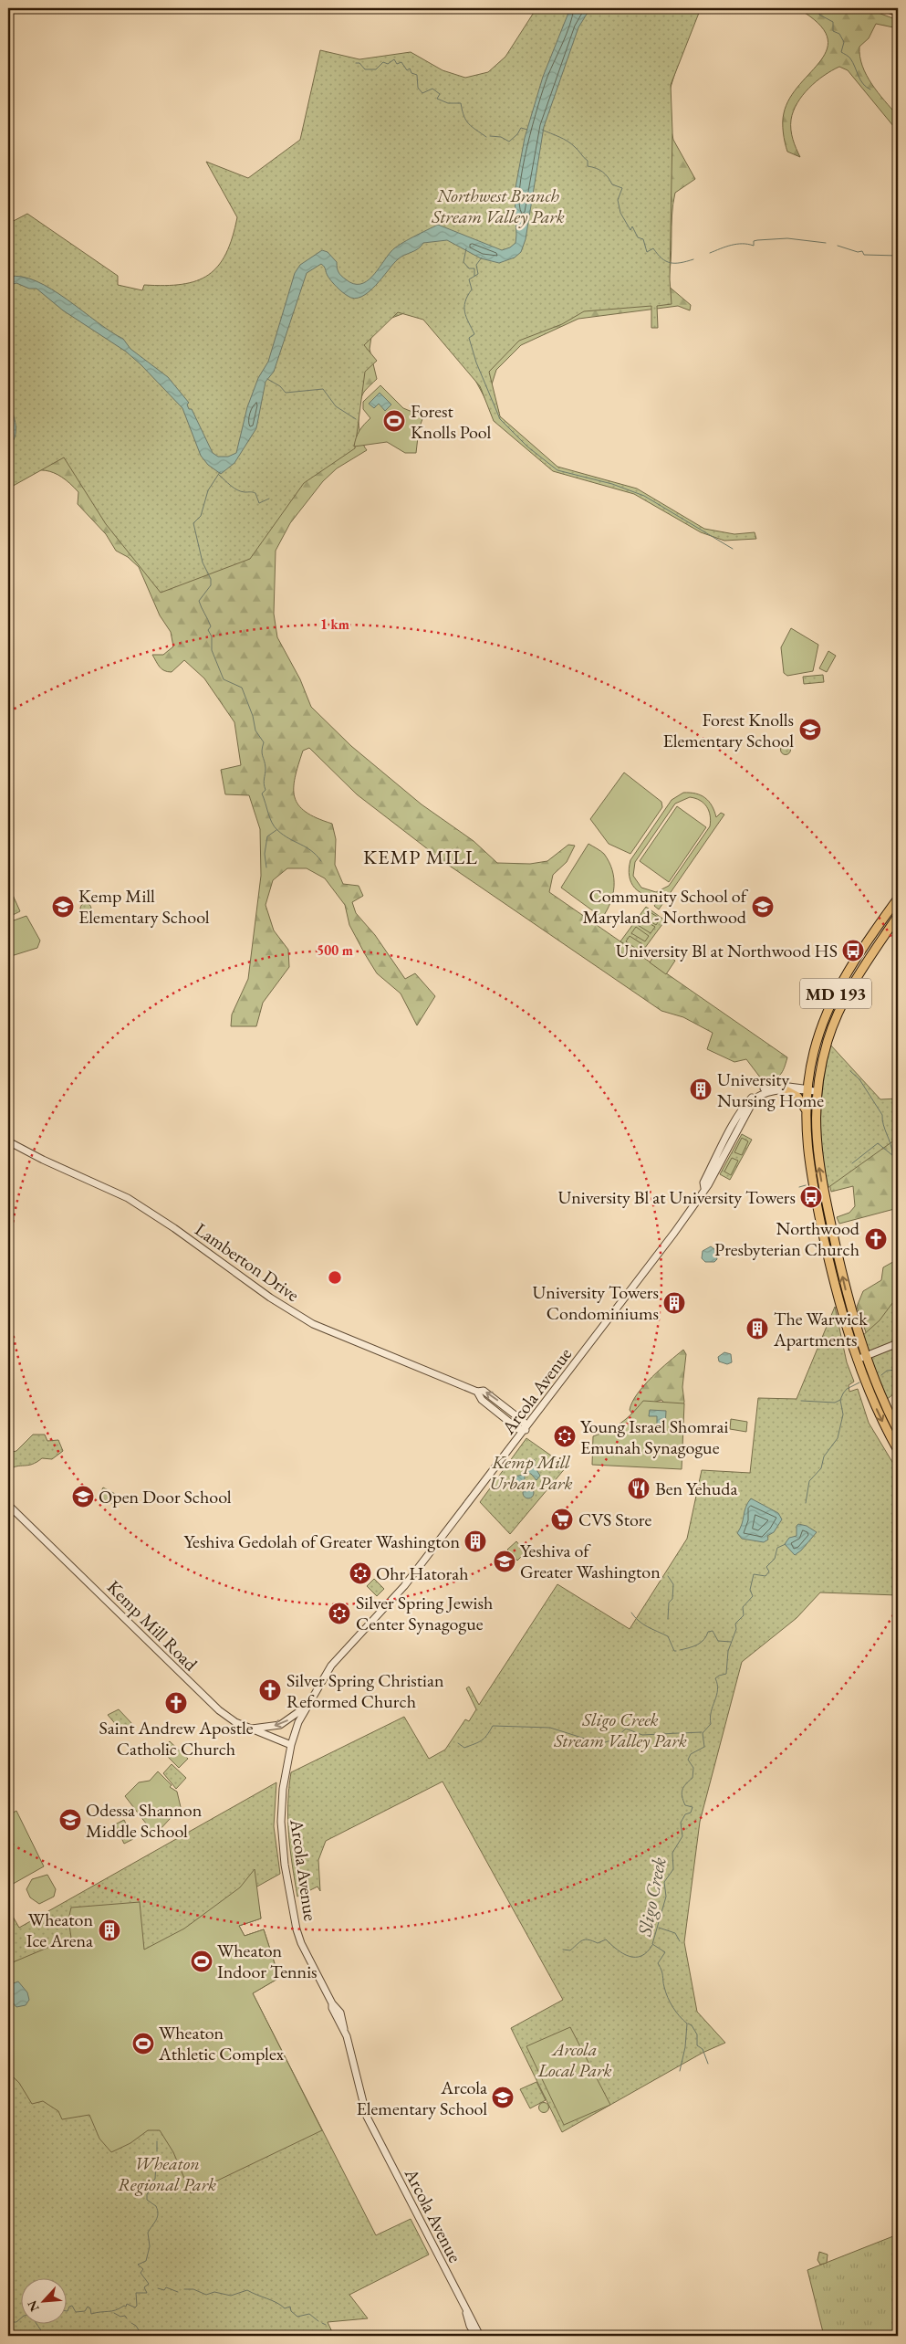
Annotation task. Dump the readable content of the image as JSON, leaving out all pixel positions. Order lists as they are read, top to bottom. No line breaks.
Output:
{"streets":{"main road":["MD 193"],"street":["Lamberton Drive","Arcola Avenue","Kemp Mill Road"]},"crossings":[["MD 193","Arcola Avenue"],["Lamberton Drive","Arcola Avenue"],["Arcola Avenue","Kemp Mill Road"]],"districts":["KEMP MILL"],"water":["Sligo Creek"],"parks":["Northwest Branch Stream Valley Park","Kemp Mill Urban Park","Sligo Creek Stream Valley Park","Arcola Local Park","Wheaton Regional Park"],"places":{"sports":["Forest Knolls Pool","Wheaton Indoor Tennis","Wheaton Athletic Complex"],"school or university":["Forest Knolls Elementary School","Kemp Mill Elementary School","Community School of Maryland - Northwood","Open Door School","Yeshiva of Greater Washington","Odessa Shannon Middle School","Arcola Elementary School"],"bus stop":["University Bl at Northwood HS","University Bl at University Towers"],"building":["University Nursing Home","University Towers Condominiums","The Warwick Apartments","Yeshiva Gedolah of Greater Washington","Wheaton Ice Arena"],"church":["Northwood Presbyterian Church","Silver Spring Christian Reformed Church","Saint Andrew Apostle Catholic Church"],"synagogue":["Young Israel Shomrai Emunah Synagogue","Ohr Hatorah","Silver Spring Jewish Center Synagogue"],"restaurant":["Ben Yehuda"],"supermarket":["CVS Store"]},"north":"bottom left","rings":["1 km","500 m"]}
